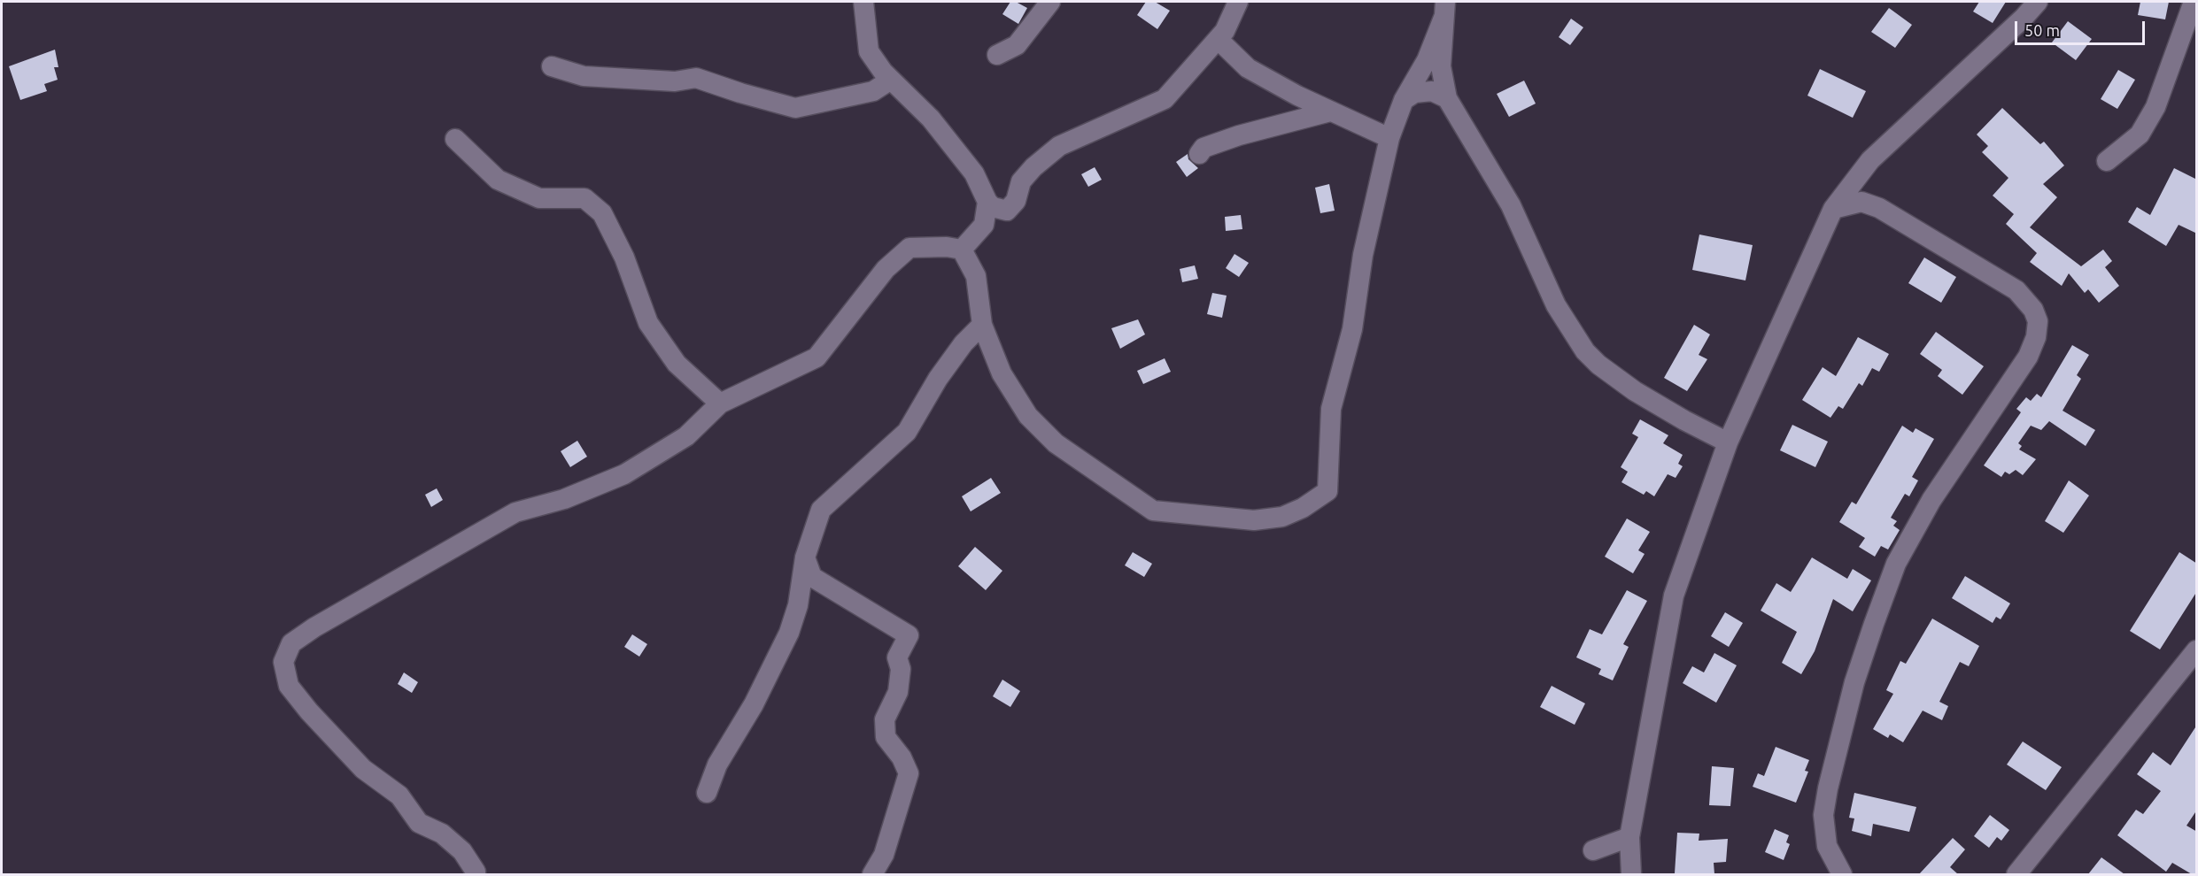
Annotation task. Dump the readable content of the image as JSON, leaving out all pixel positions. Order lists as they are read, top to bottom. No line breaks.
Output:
{"scale_bar":"50 m"}
